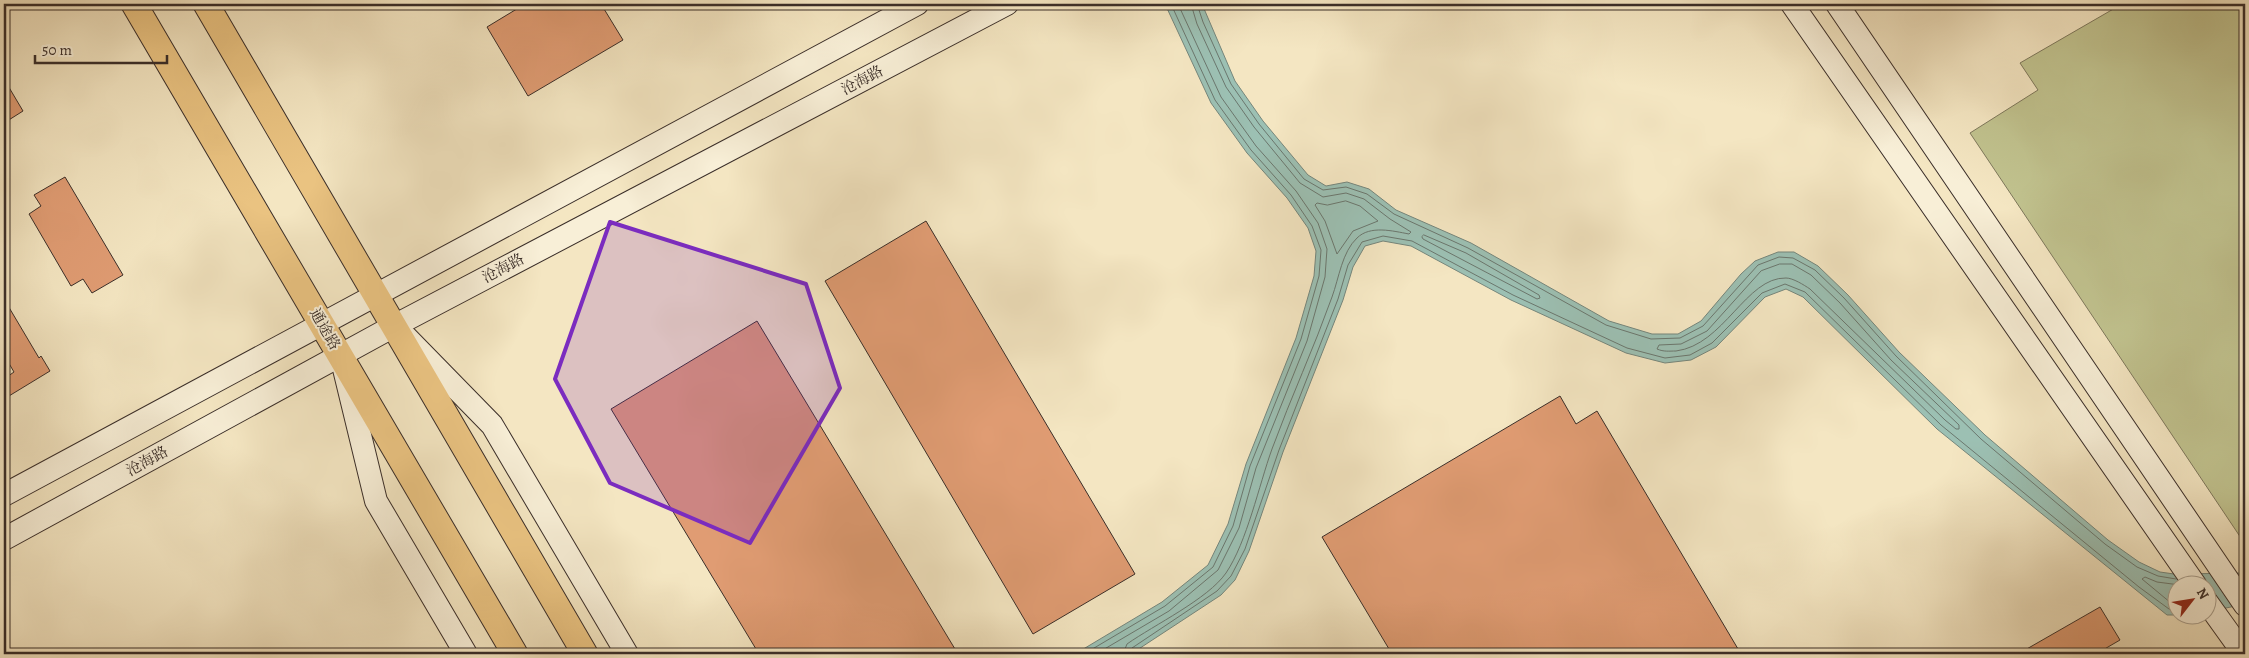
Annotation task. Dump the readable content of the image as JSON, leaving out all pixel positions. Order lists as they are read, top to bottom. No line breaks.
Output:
{"streets":{"main road":["沧海路","通途路"]},"crossings":[["沧海路","通途路"]],"scale_bar":"50 m","north":"top right"}
